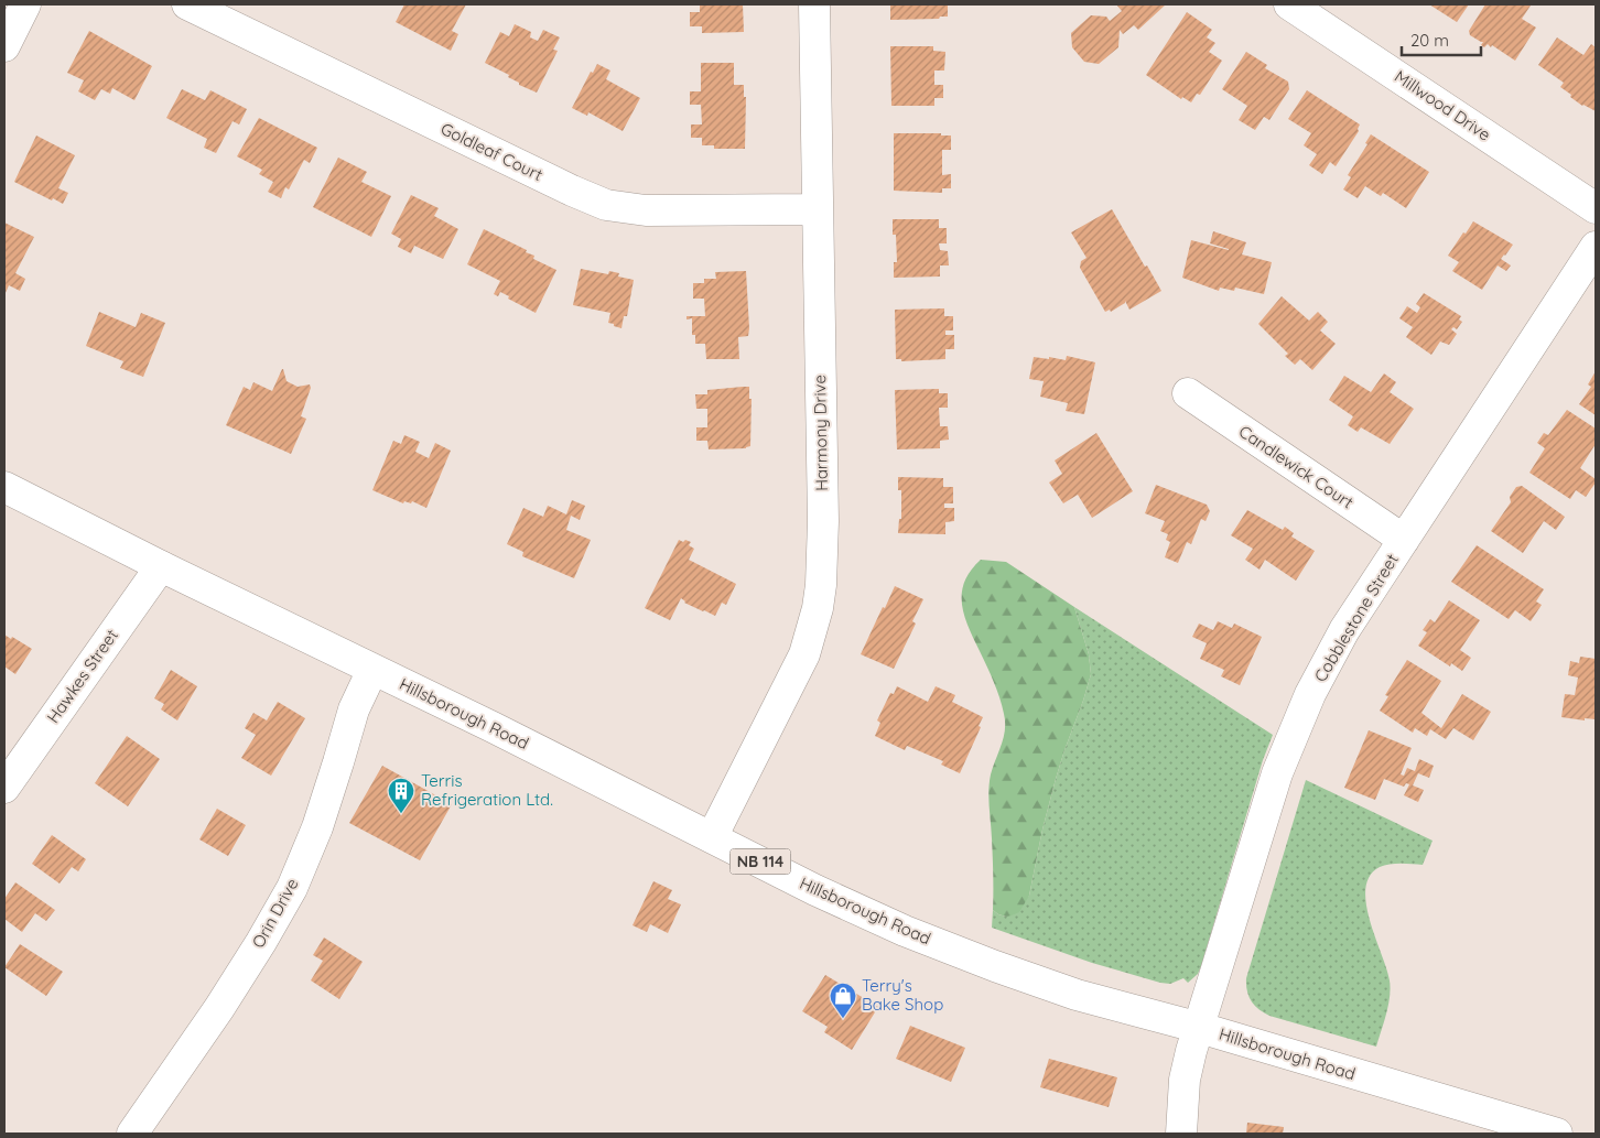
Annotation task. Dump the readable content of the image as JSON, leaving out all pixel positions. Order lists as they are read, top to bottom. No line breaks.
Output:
{"streets":{"street":["Millwood Drive","Goldleaf Court","Harmony Drive","Candlewick Court","Cobblestone Street","Hawkes Street","Hillsborough Road","NB 114","Orin Drive"]},"crossings":[["Goldleaf Court","Harmony Drive"],["Harmony Drive","Hillsborough Road"],["Candlewick Court","Cobblestone Street"],["Cobblestone Street","Hillsborough Road"],["Hawkes Street","Hillsborough Road"],["Hillsborough Road","Orin Drive"]],"places":{"building":["Terris Refrigeration Ltd."],"shop":["Terry's Bake Shop"]},"scale_bar":"20 m"}
